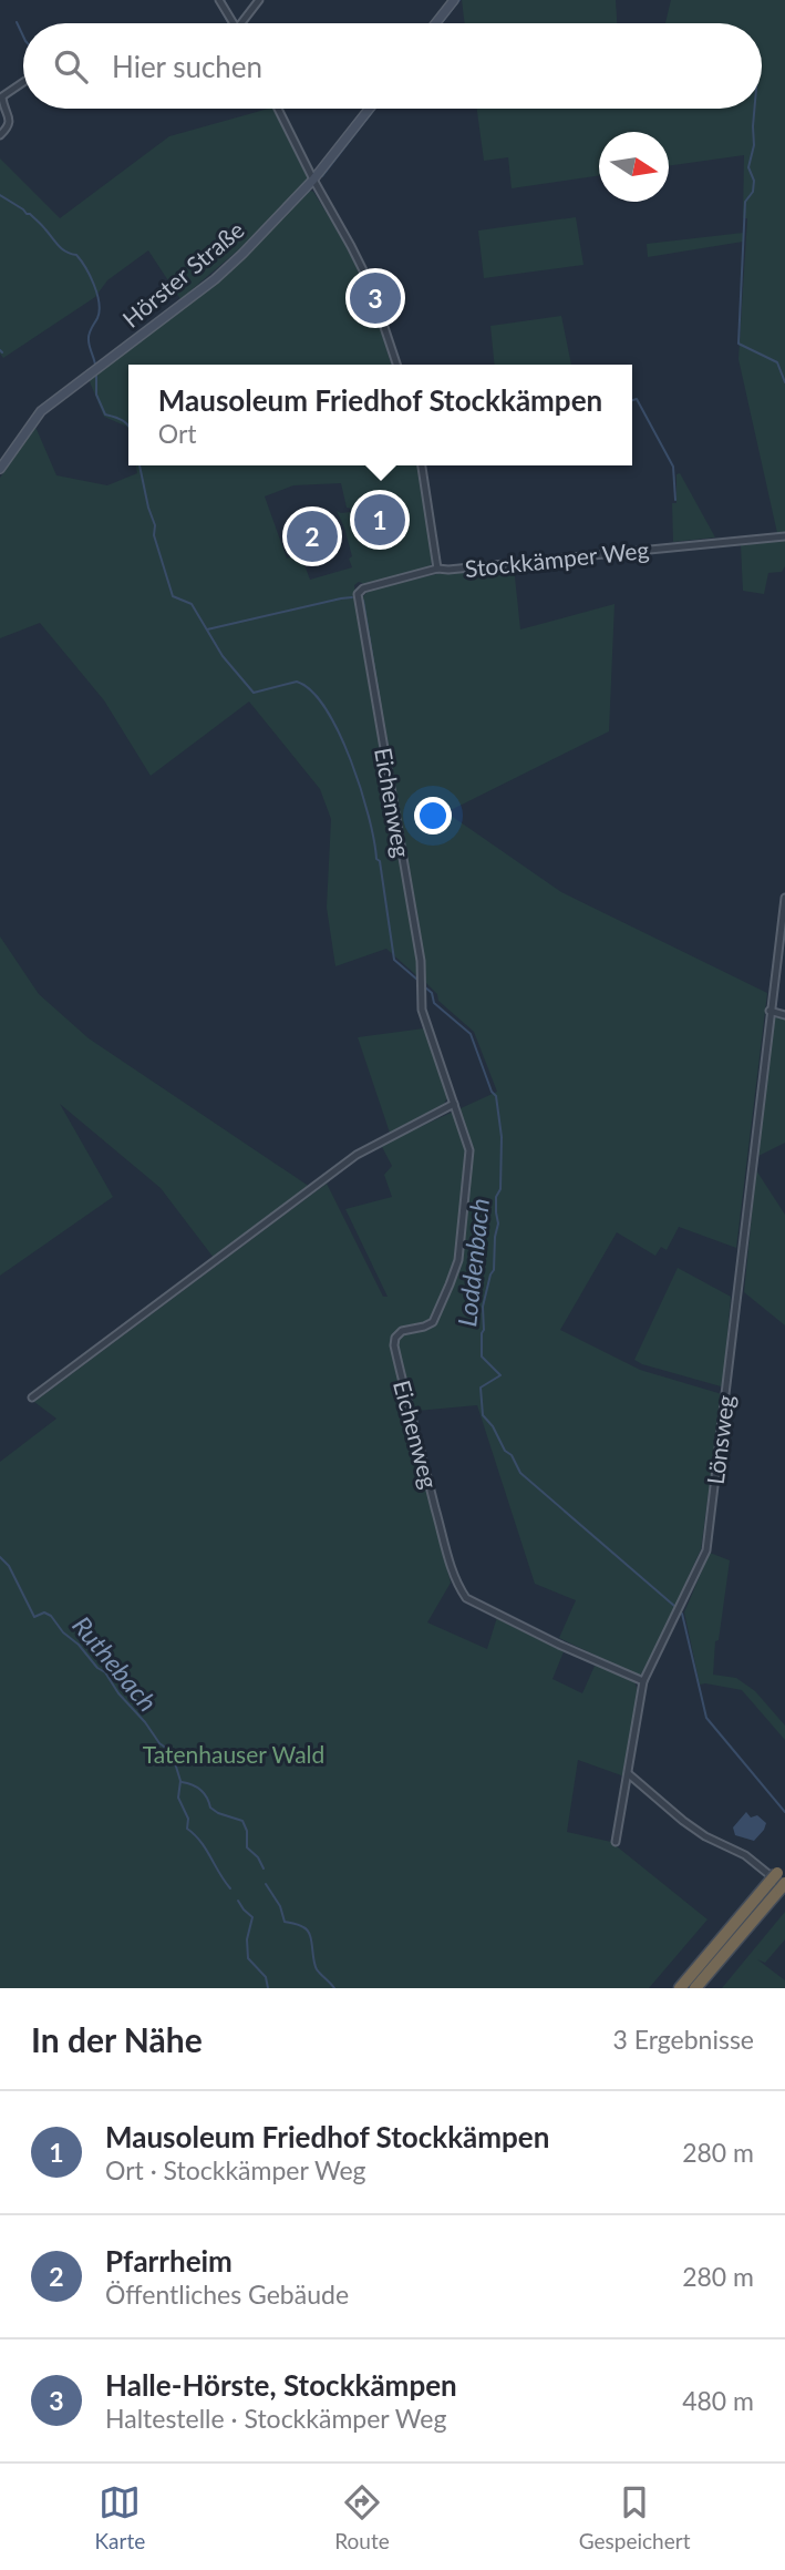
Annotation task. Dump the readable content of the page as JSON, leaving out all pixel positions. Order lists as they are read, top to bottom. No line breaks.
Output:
{"streets":{"street":["Hörster Straße","Stockkämper Weg","Eichenweg","Lönsweg"]},"crossings":[["Stockkämper Weg","Eichenweg"],["Eichenweg","Lönsweg"]],"water":["Loddenbach","Ruthebach"],"parks":["Tatenhauser Wald"],"north":"right","page":{"search":"Hier suchen","pins":["3","1","2"],"popup":["Mausoleum Friedhof Stockkämpen","Ort"],"heading":["In der Nähe","3 Ergebnisse"],"list":[{"mark":"1","name":"Mausoleum Friedhof Stockkämpen","note":"Ort · Stockkämper Weg","value":"280 m"},{"mark":"2","name":"Pfarrheim","note":"Öffentliches Gebäude","value":"280 m"},{"mark":"3","name":"Halle-Hörste, Stockkämpen","note":"Haltestelle · Stockkämper Weg","value":"480 m"}],"nav":["Karte","Route","Gespeichert"]}}
